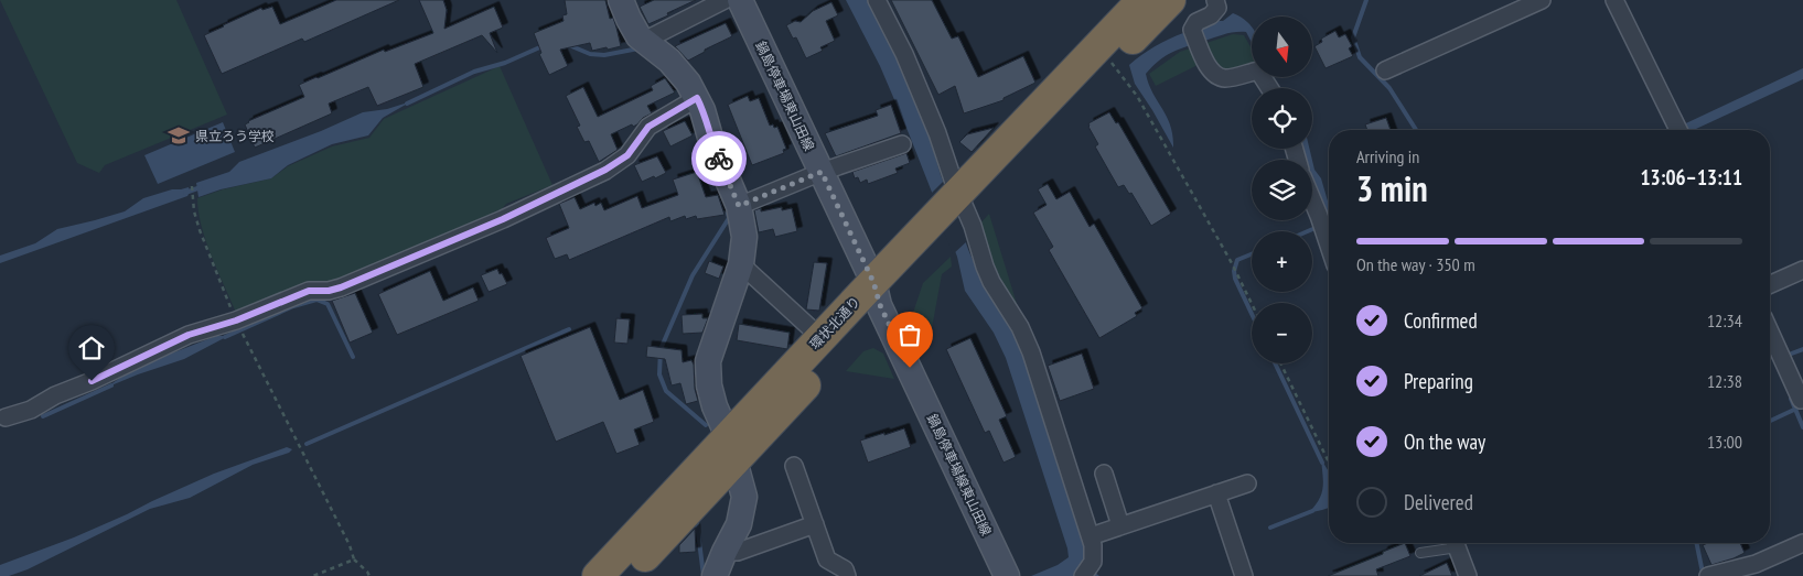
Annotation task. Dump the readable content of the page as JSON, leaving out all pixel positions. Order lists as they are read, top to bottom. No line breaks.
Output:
{"streets":{"highway":["環状北通り"],"main road":["鍋島停車場東山田線","鍋島停車場線東山田線"]},"crossings":[["鍋島停車場東山田線","環状北通り"],["鍋島停車場東山田線","鍋島停車場線東山田線"],["環状北通り","鍋島停車場線東山田線"]],"places":{"school or university":["県立ろう学校"]},"north":"bottom","page":{"map_buttons":["+","−"],"heading":["3 min","Arriving in","13:06–13:11"],"bar":"On the way · 350 m","list":[["Confirmed","12:34"],["Preparing","12:38"],["On the way","13:00"],"Delivered"]}}
